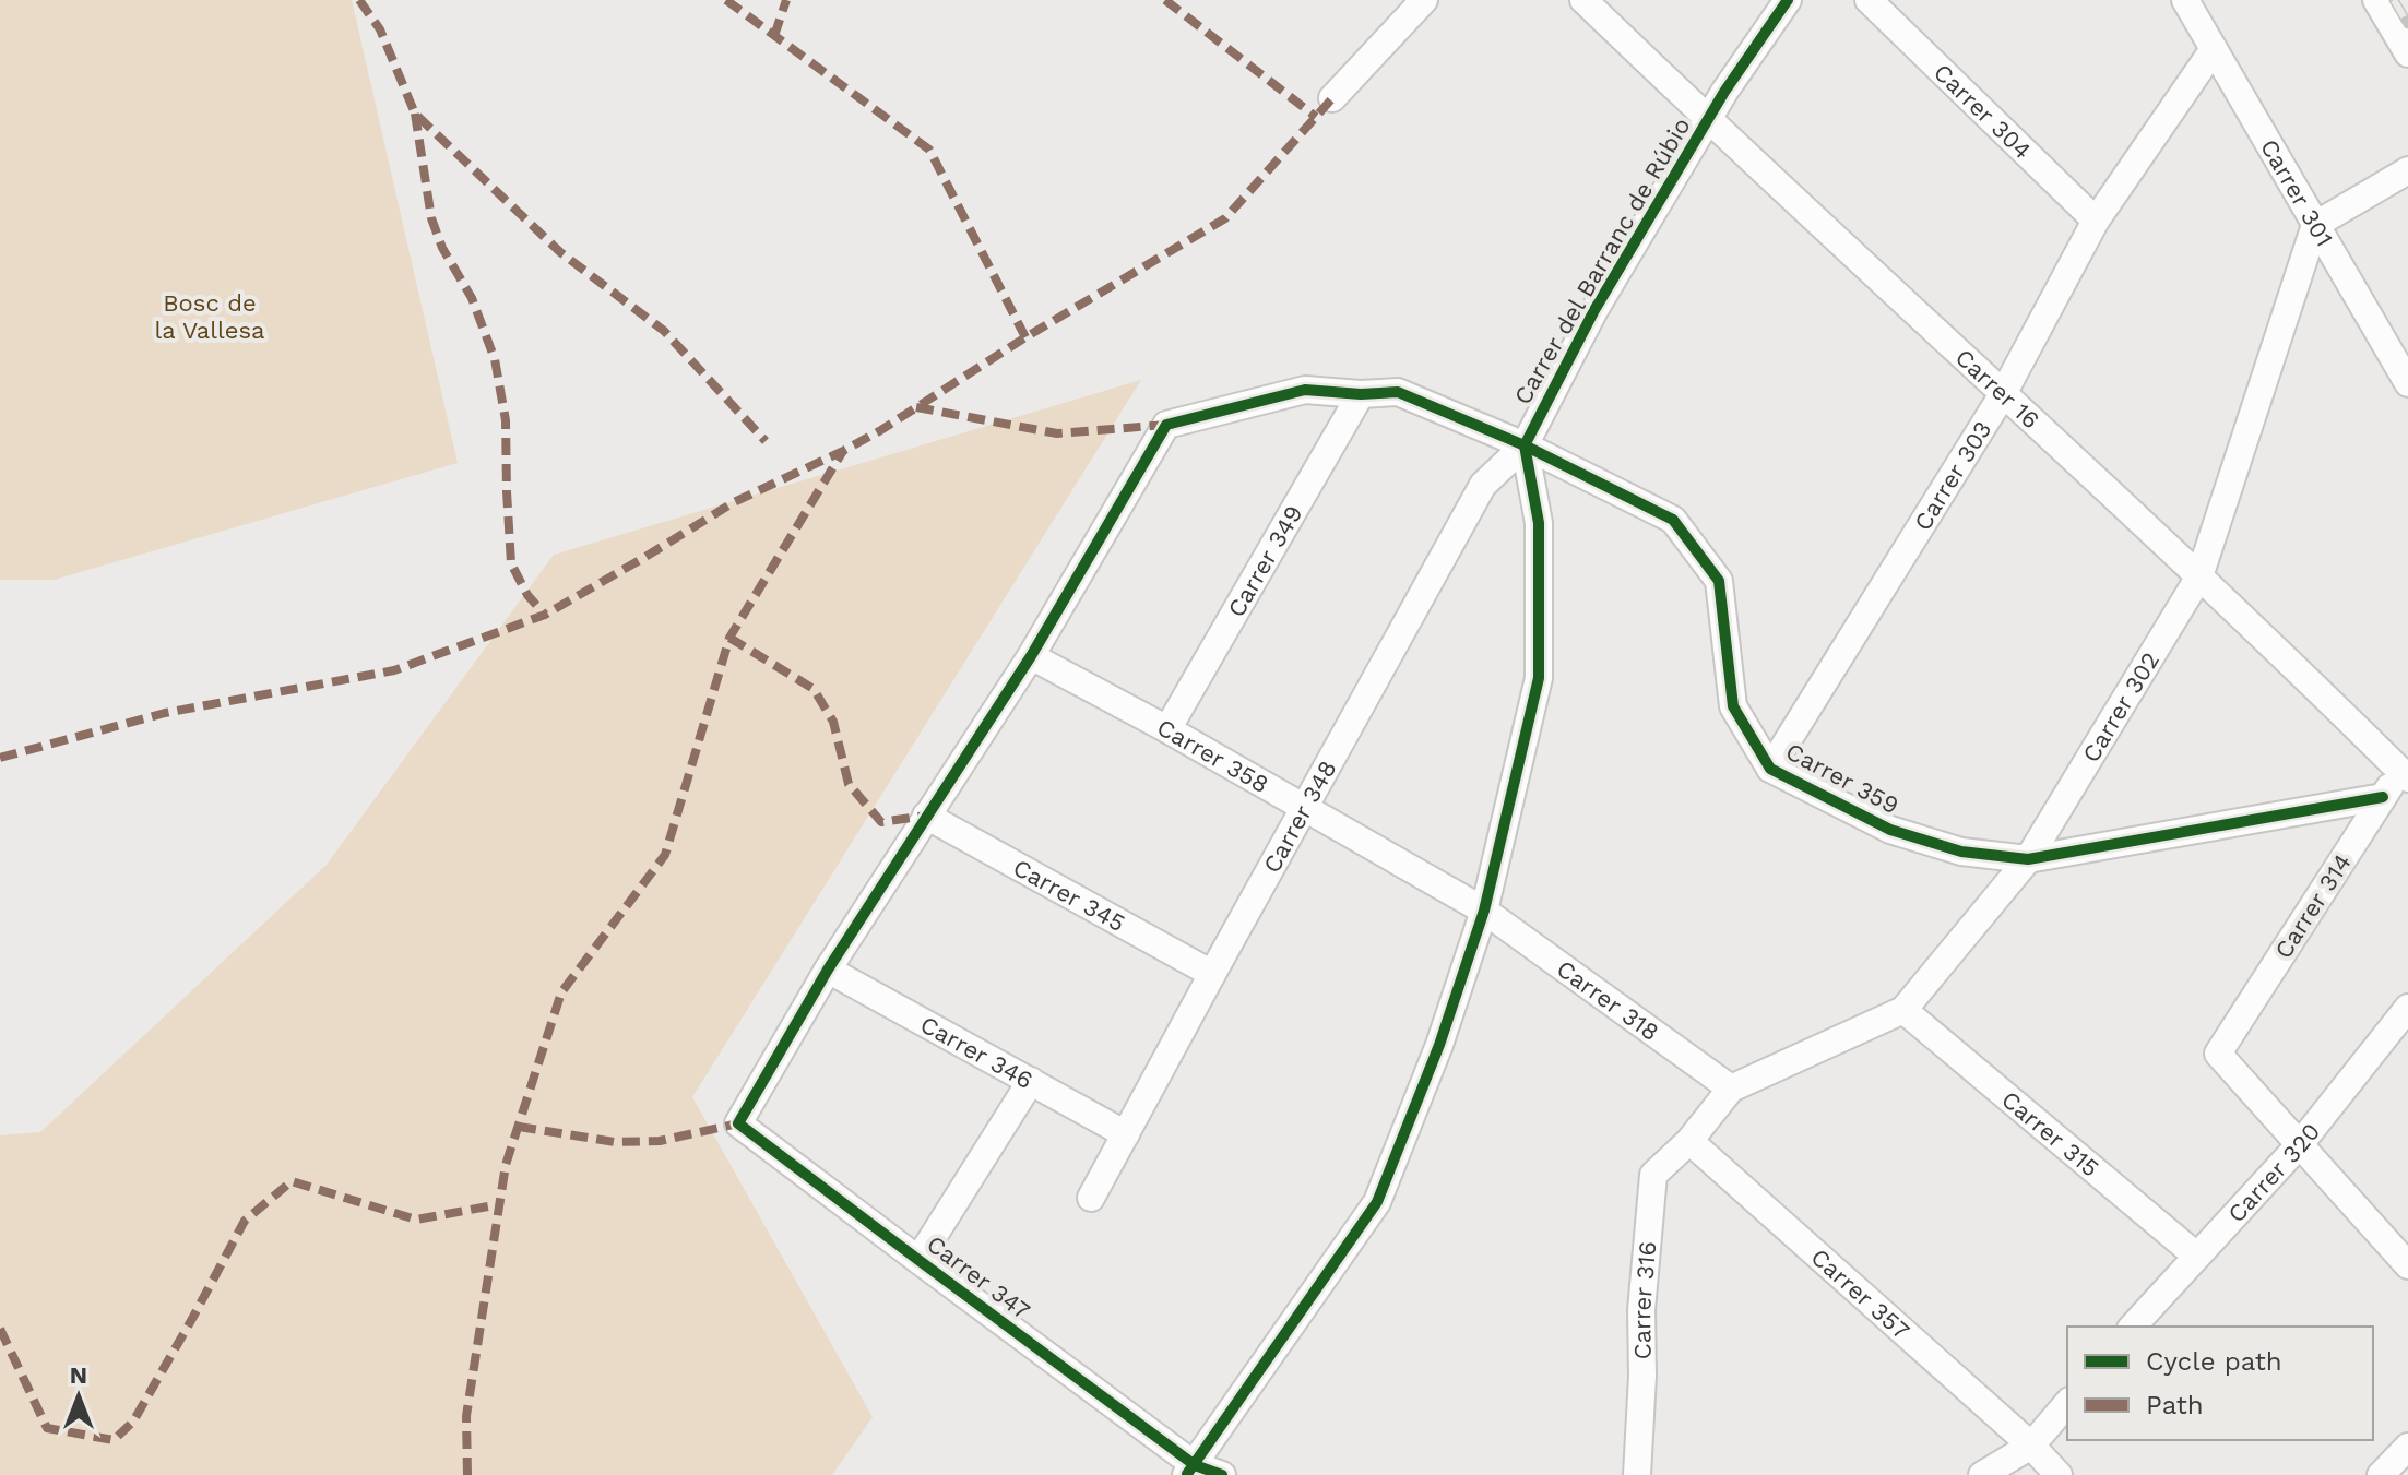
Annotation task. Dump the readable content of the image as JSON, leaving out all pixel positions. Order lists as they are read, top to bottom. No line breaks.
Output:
{"streets":{"street":["Carrer 304","Carrer 301","Carrer del Barranc de Rúbio","Carrer 16","Carrer 303","Carrer 349","Carrer 302","Carrer 358","Carrer 359","Carrer 348","Carrer 345","Carrer 314","Carrer 318","Carrer 346","Carrer 315","Carrer 320","Carrer 347","Carrer 357","Carrer 316"]},"crossings":[["Carrer 304","Carrer 303"],["Carrer 301","Carrer 303"],["Carrer 301","Carrer 302"],["Carrer del Barranc de Rúbio","Carrer 16"],["Carrer del Barranc de Rúbio","Carrer 358"],["Carrer del Barranc de Rúbio","Carrer 359"],["Carrer del Barranc de Rúbio","Carrer 348"],["Carrer del Barranc de Rúbio","Carrer 318"],["Carrer del Barranc de Rúbio","Carrer 347"],["Carrer 16","Carrer 303"],["Carrer 16","Carrer 302"],["Carrer 16","Carrer 314"],["Carrer 303","Carrer 359"],["Carrer 349","Carrer 358"],["Carrer 349","Carrer 359"],["Carrer 302","Carrer 359"],["Carrer 302","Carrer 318"],["Carrer 302","Carrer 315"],["Carrer 302","Carrer 357"],["Carrer 302","Carrer 316"],["Carrer 358","Carrer 359"],["Carrer 358","Carrer 348"],["Carrer 358","Carrer 318"],["Carrer 359","Carrer 348"],["Carrer 359","Carrer 314"],["Carrer 348","Carrer 345"],["Carrer 348","Carrer 346"],["Carrer 314","Carrer 320"],["Carrer 346","Carrer 347"],["Carrer 315","Carrer 320"],["Carrer 357","Carrer 316"]],"parks":["Bosc de la Vallesa"],"legend":["Cycle path","Path"],"north":"top"}
